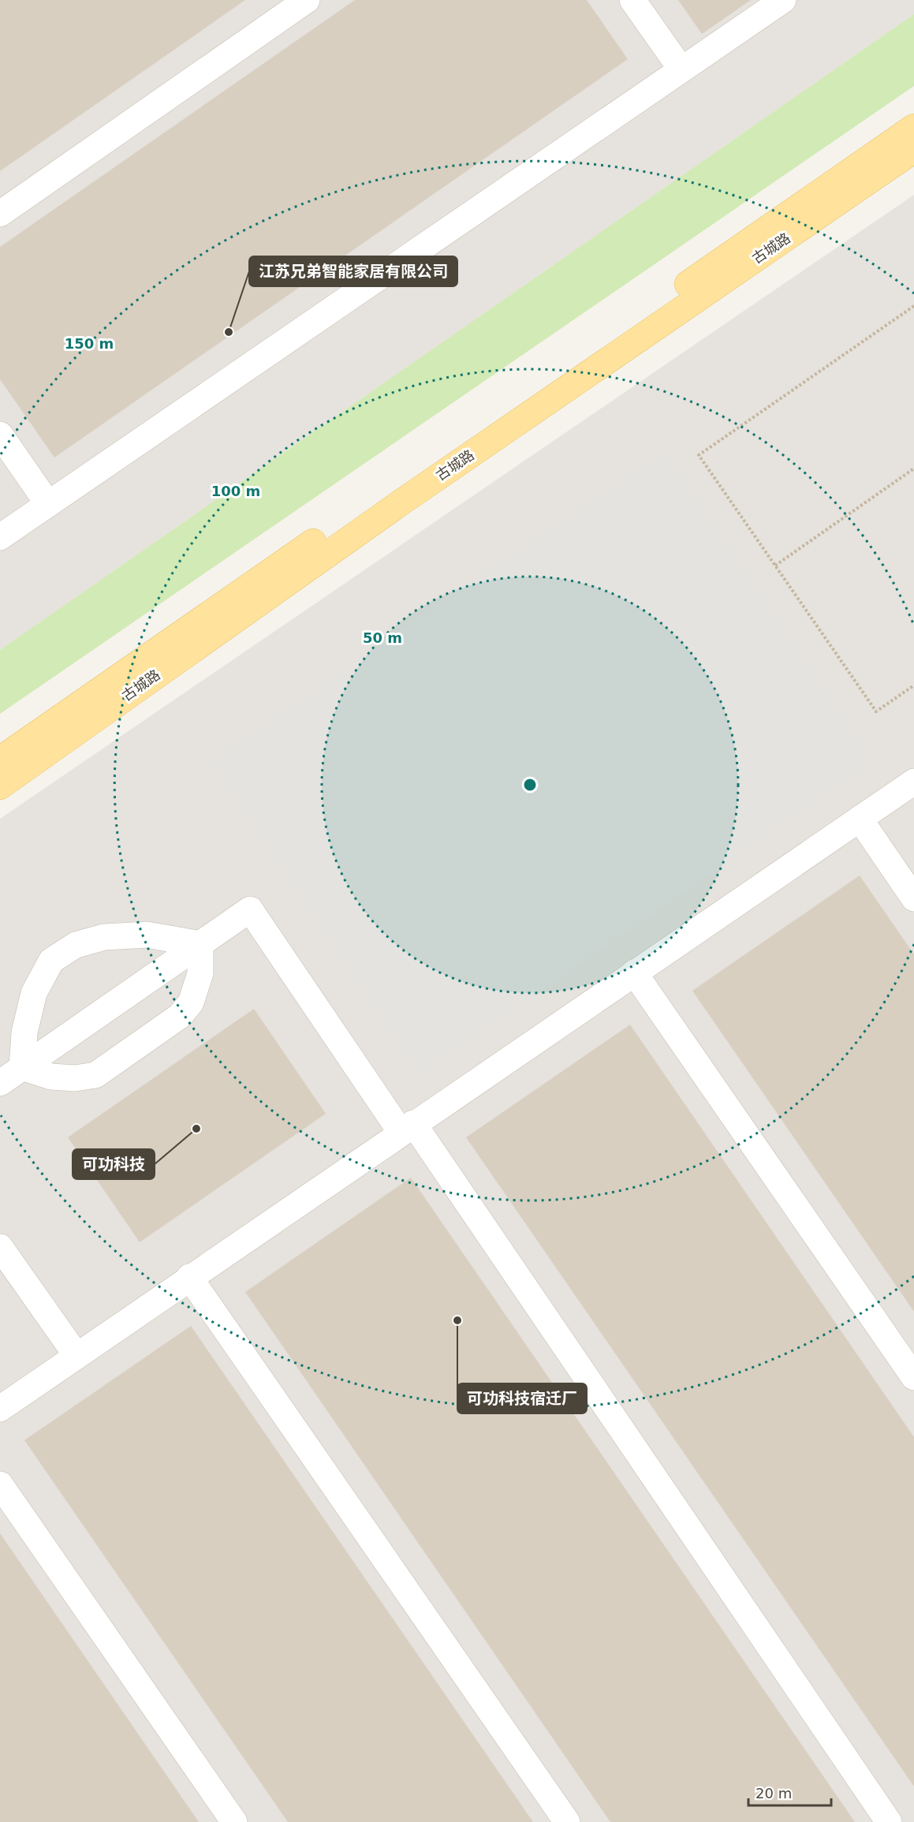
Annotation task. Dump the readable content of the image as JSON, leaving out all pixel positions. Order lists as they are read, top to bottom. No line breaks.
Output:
{"streets":{"main road":["古城路"]},"places":["江苏兄弟智能家居有限公司","可功科技","可功科技宿迁厂"],"scale_bar":"20 m","rings":["150 m","100 m","50 m"]}
